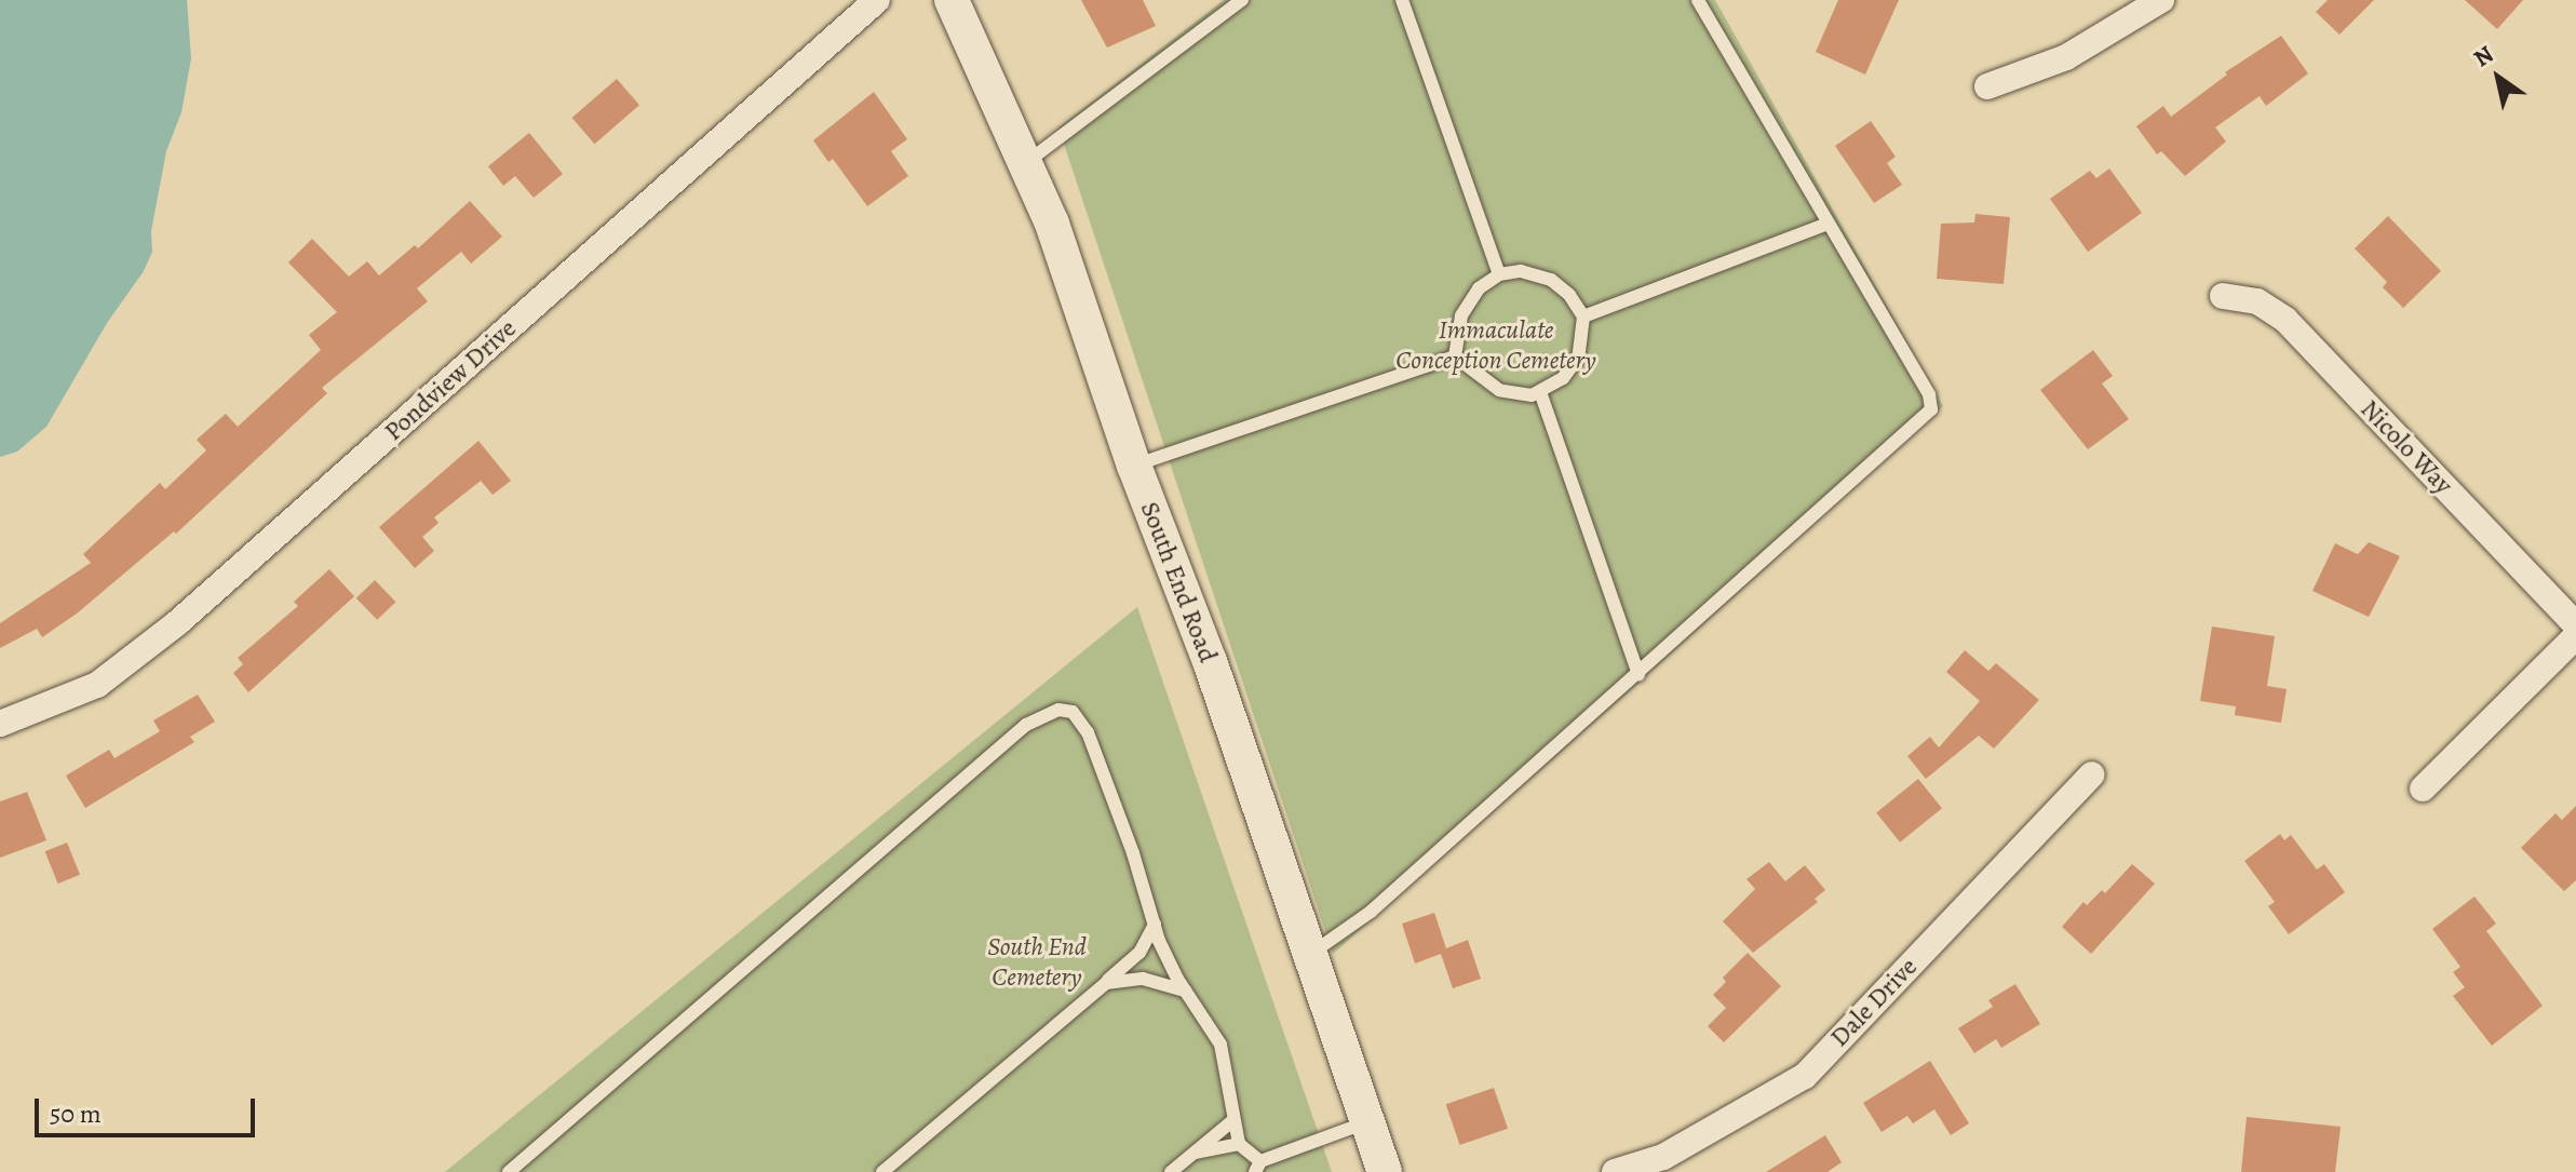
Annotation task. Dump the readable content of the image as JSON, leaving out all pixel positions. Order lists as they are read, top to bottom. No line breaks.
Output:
{"streets":{"street":["Pondview Drive","Nicolo Way","South End Road","Dale Drive"]},"parks":["Immaculate Conception Cemetery","South End Cemetery"],"scale_bar":"50 m","north":"top left"}
